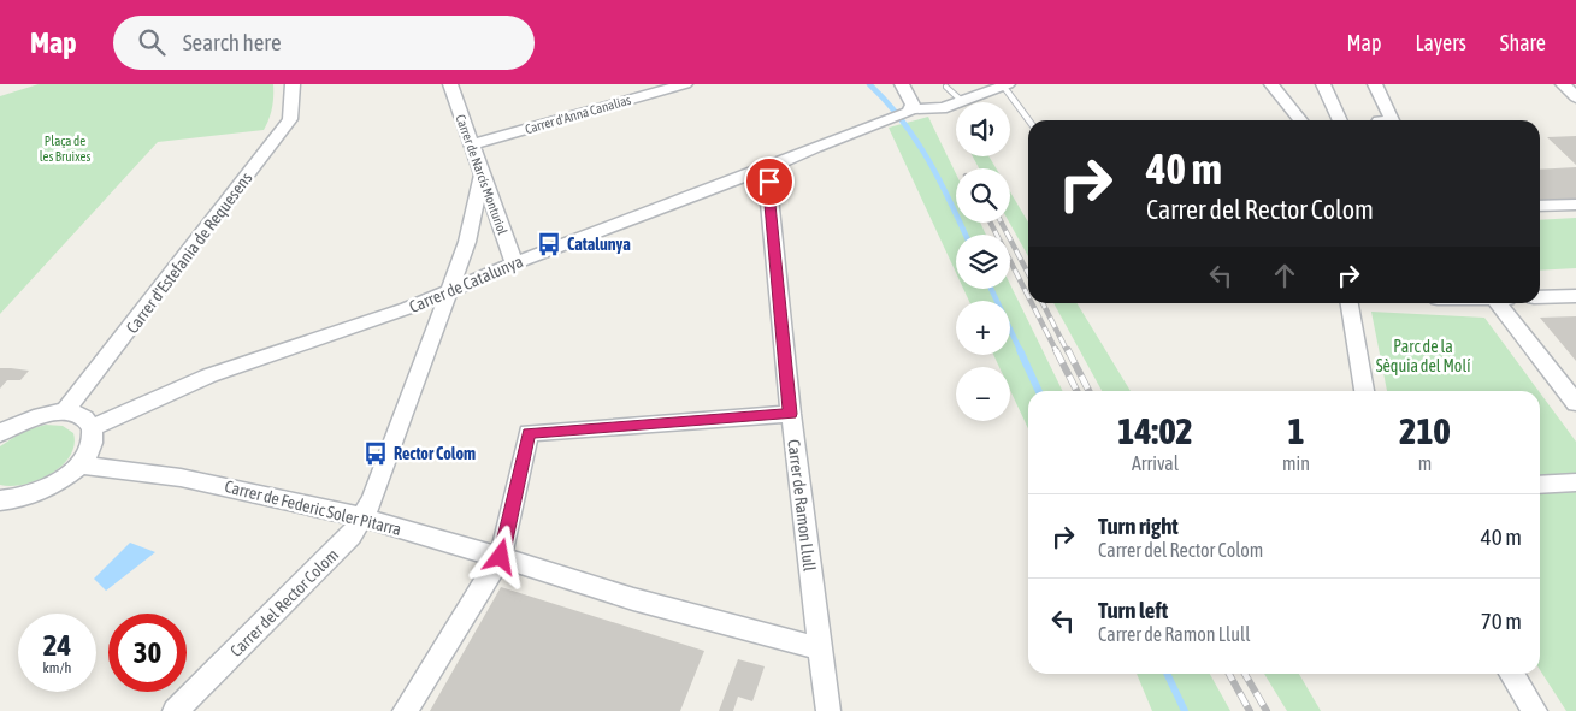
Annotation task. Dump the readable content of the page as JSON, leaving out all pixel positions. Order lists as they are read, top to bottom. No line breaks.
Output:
{"streets":{"street":["Carrer d'Anna Canalias","Carrer de Narcís Monturiol","Carrer d'Estefania de Requesens","Carrer de Catalunya","Carrer de Ramon Llull","Carrer de Federic Soler Pitarra","Carrer del Rector Colom"]},"crossings":[["Carrer d'Anna Canalias","Carrer de Narcís Monturiol"],["Carrer de Narcís Monturiol","Carrer de Catalunya"],["Carrer de Narcís Monturiol","Carrer del Rector Colom"],["Carrer de Catalunya","Carrer de Ramon Llull"],["Carrer de Catalunya","Carrer del Rector Colom"],["Carrer de Ramon Llull","Carrer de Federic Soler Pitarra"],["Carrer de Federic Soler Pitarra","Carrer del Rector Colom"]],"parks":["Plaça de les Bruixes","Parc de la Sèquia del Molí"],"places":{"bus stop":["Catalunya","Rector Colom"]},"page":{"header":"Map","search":"Search here","nav":["Map","Layers","Share"],"map_buttons":["+","−"],"turn":["40 m","Carrer del Rector Colom"],"eta":["14:02","Arrival","1","min","210","m"],"list":[{"name":"Turn right","note":"Carrer del Rector Colom","value":"40 m"},{"name":"Turn left","note":"Carrer de Ramon Llull","value":"70 m"}],"speed":"24 km/h","limit":"30"}}
